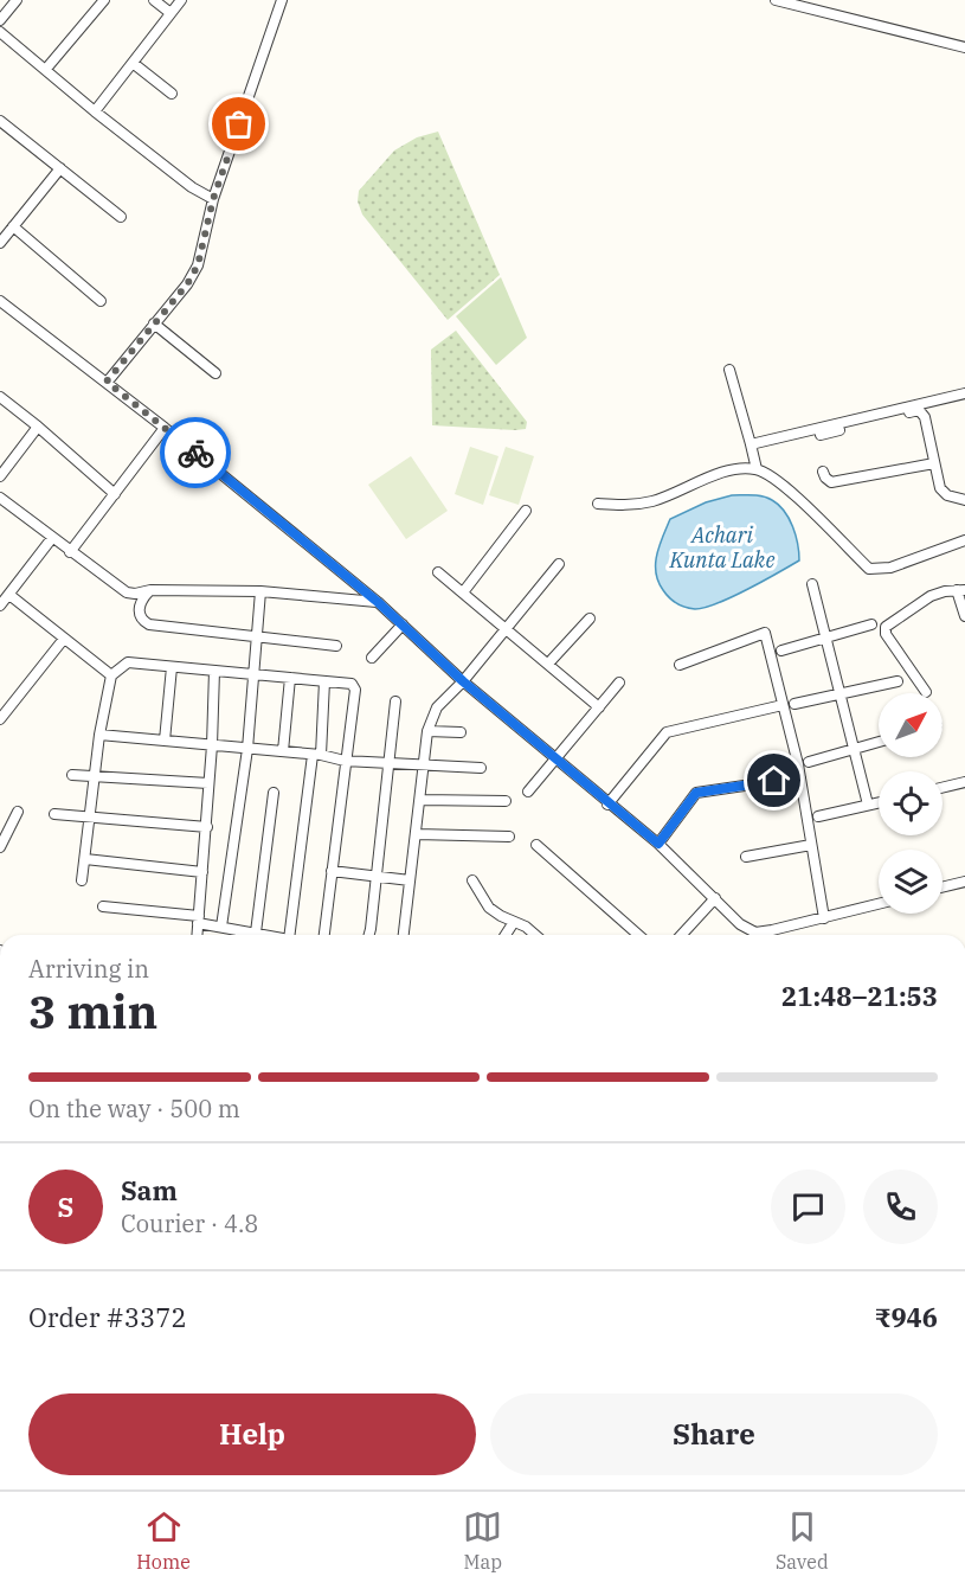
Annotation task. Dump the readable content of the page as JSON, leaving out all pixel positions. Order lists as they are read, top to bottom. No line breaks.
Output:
{"water":["Achari Kunta Lake"],"north":"top right","page":{"heading":["3 min","Arriving in","21:48–21:53"],"panel":["Sam","Courier · 4.8","Order #3372","₹946"],"bar":"On the way · 500 m","round":"S","buttons":["Help","Share"],"tabs":["Home","Map","Saved"]}}
